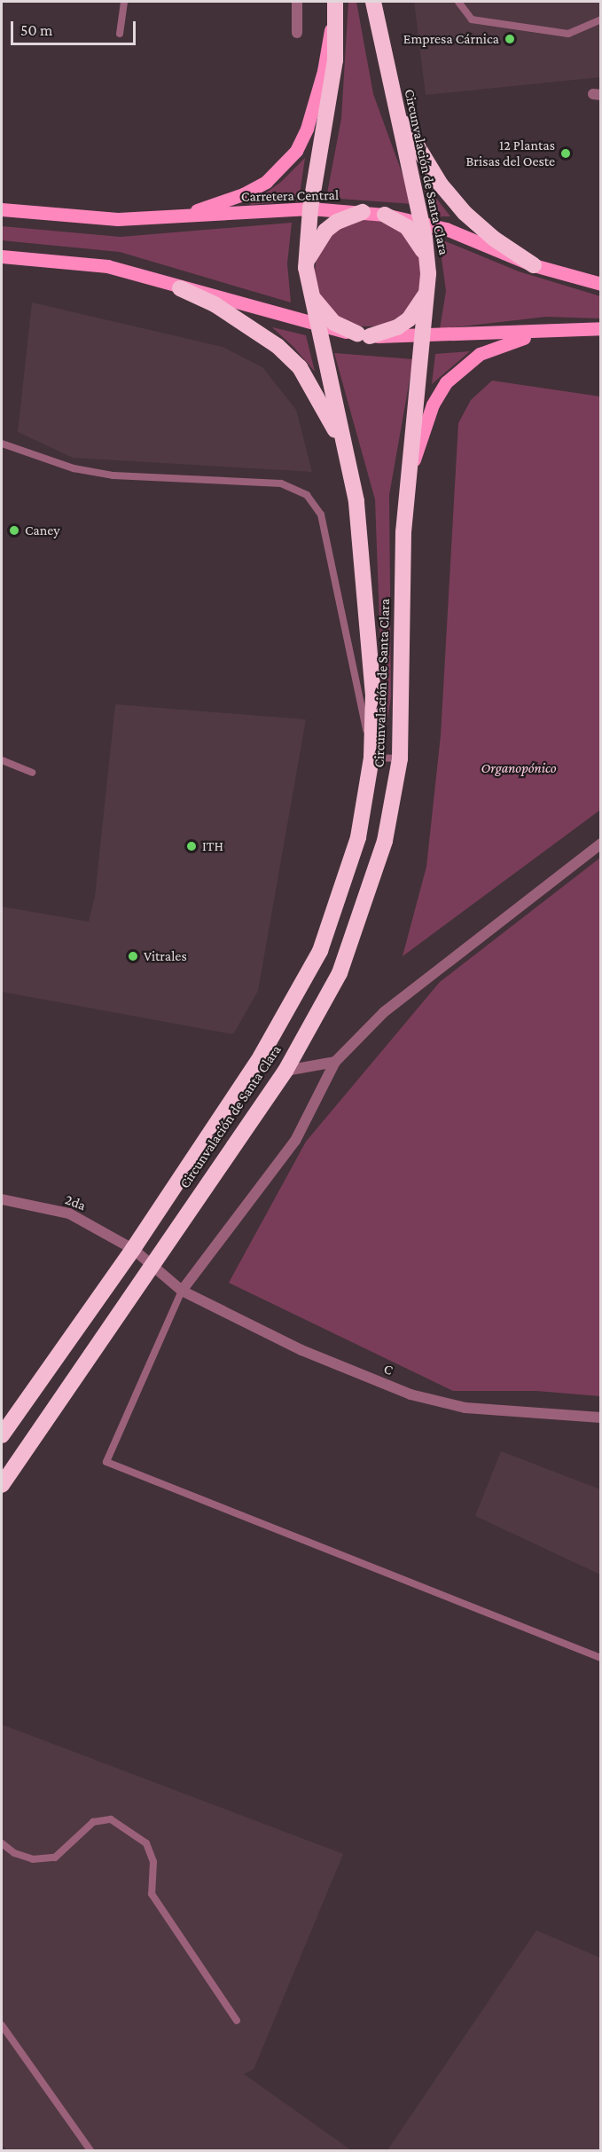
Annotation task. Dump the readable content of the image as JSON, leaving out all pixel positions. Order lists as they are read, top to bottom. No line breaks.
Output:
{"streets":{"highway":["Circunvalación de Santa Clara"],"main road":["Carretera Central"],"street":["2da","C"]},"crossings":[["Circunvalación de Santa Clara","Carretera Central"],["Circunvalación de Santa Clara","2da"],["Circunvalación de Santa Clara","C"],["2da","C"]],"parks":["Organopónico"],"places":["Empresa Cárnica","12 Plantas Brisas del Oeste","Caney","ITH","Vitrales"],"scale_bar":"50 m"}
